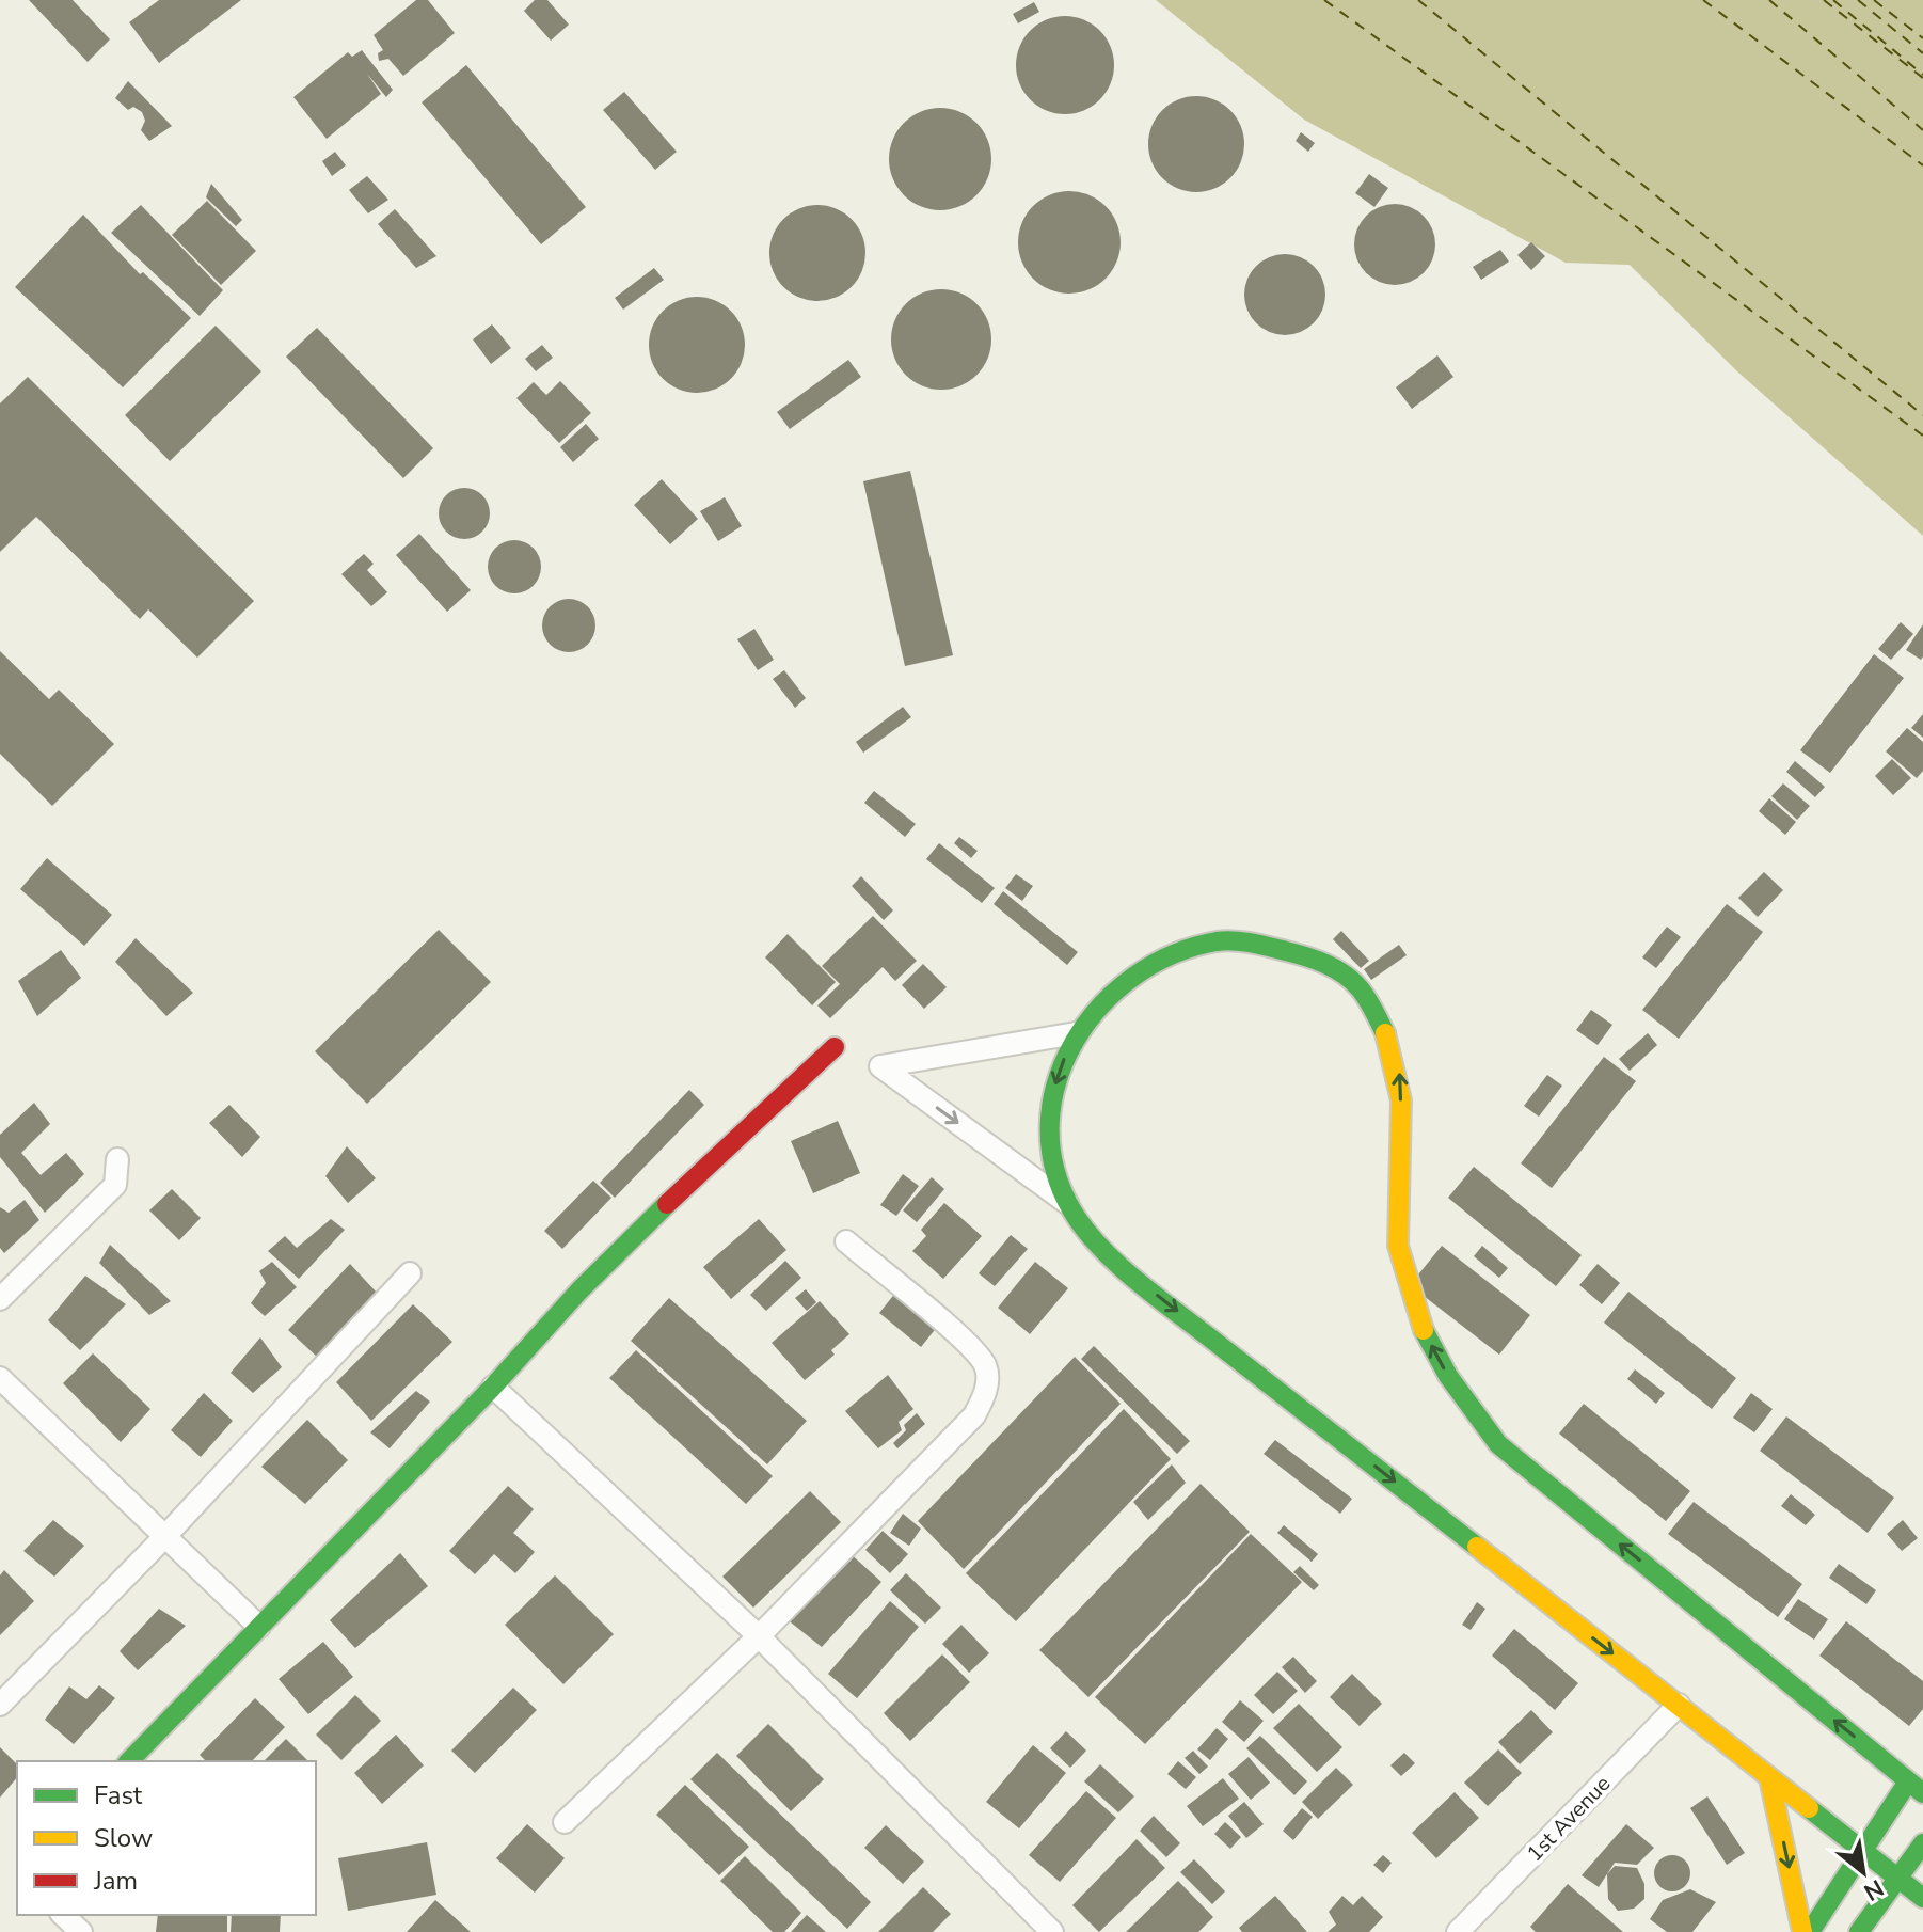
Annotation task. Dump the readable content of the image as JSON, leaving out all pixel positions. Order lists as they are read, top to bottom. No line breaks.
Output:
{"streets":{"street":["1st Avenue"]},"legend":["Fast","Slow","Jam"],"north":"bottom right"}
